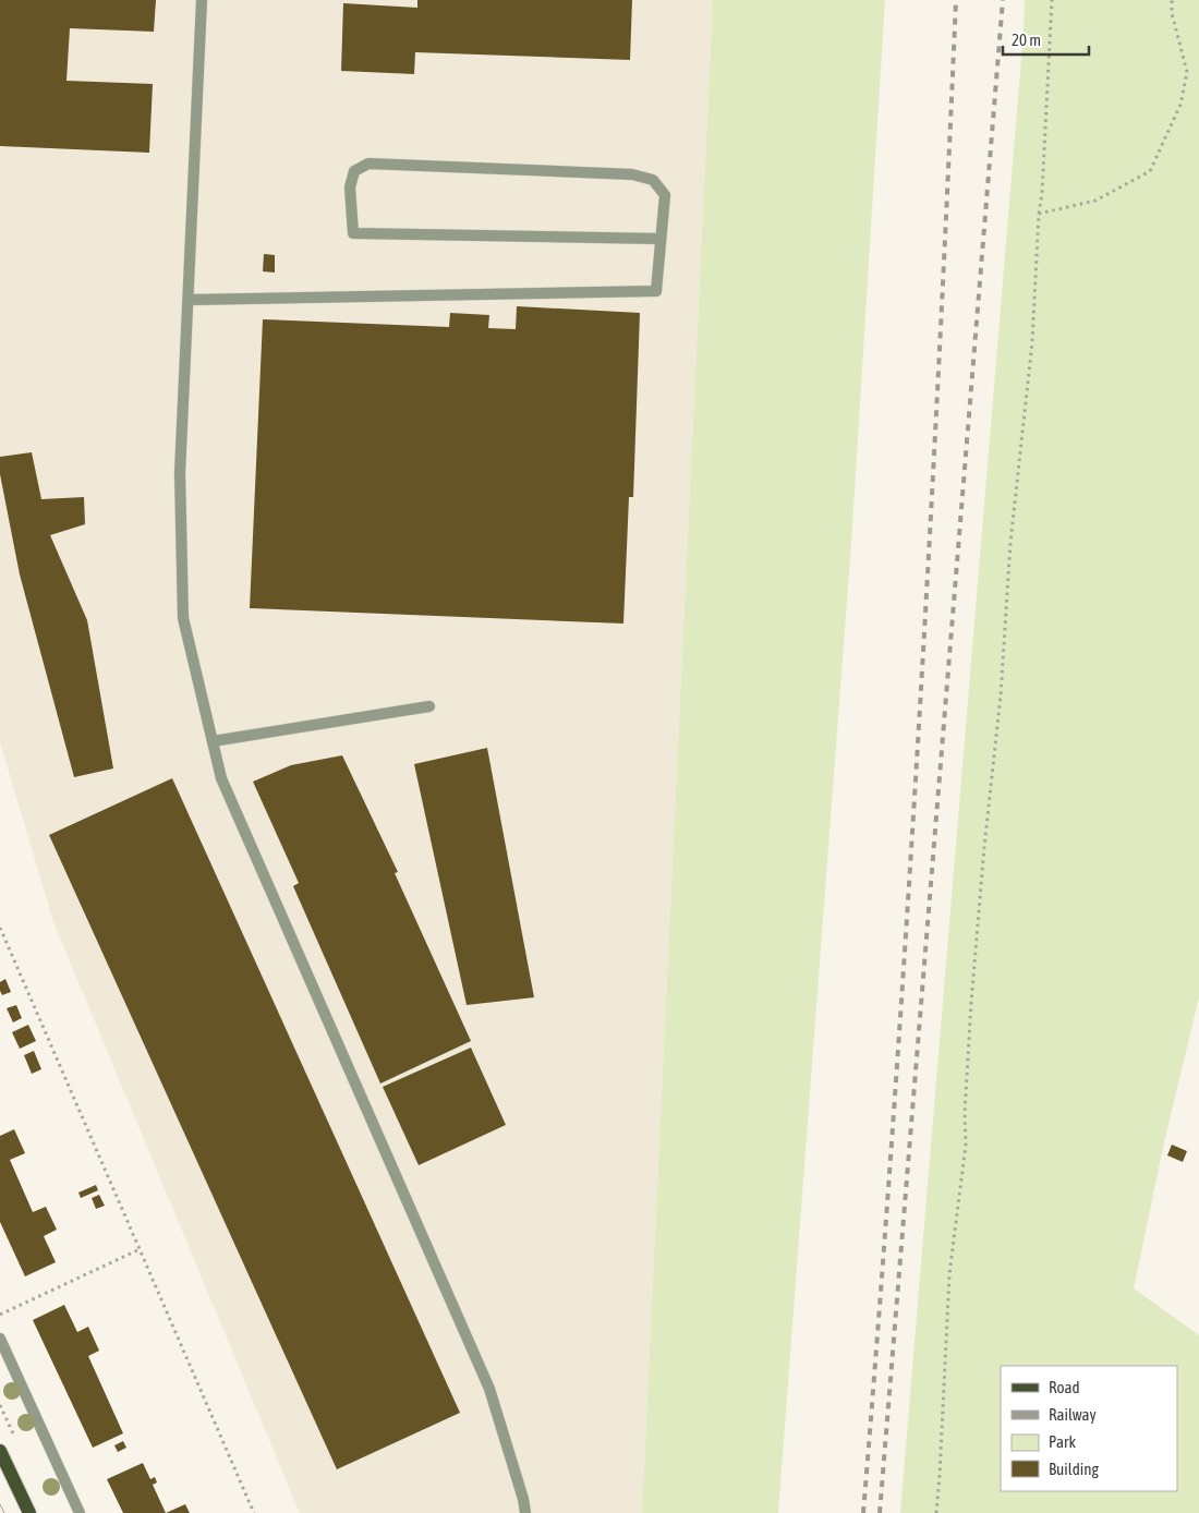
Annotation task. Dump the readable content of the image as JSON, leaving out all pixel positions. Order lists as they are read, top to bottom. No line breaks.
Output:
{"legend":["Road","Railway","Park","Building"],"scale_bar":"20 m"}
